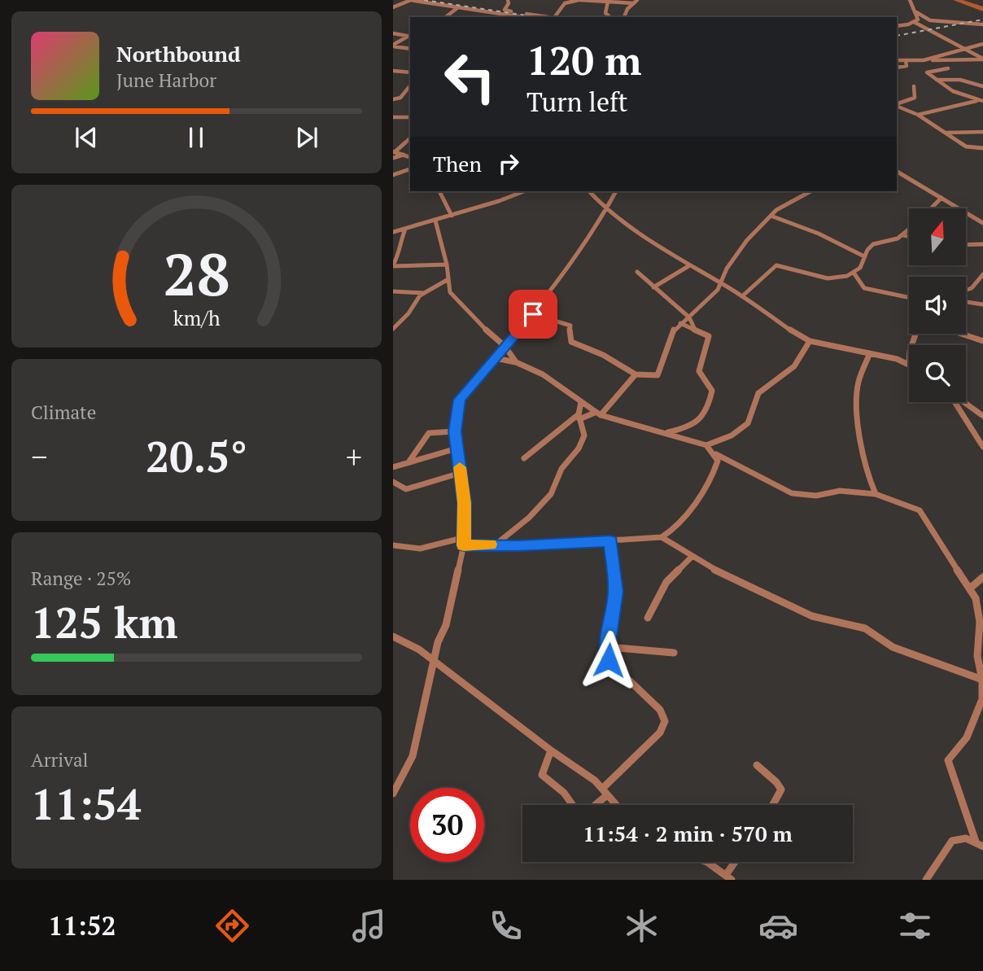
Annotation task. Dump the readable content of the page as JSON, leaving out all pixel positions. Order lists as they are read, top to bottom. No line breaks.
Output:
{"north":"top","page":{"turn":["120 m","Turn left"],"song":["Northbound","June Harbor"],"then":"Then","tile":["Climate",["Range · 25%","125 km"],["Arrival","11:54"]],"heat":["−","20.5°","+"],"limit":"30","trip":"11:54 · 2 min · 570 m","tabs":"11:52","gauge":["28","km/h"]}}
